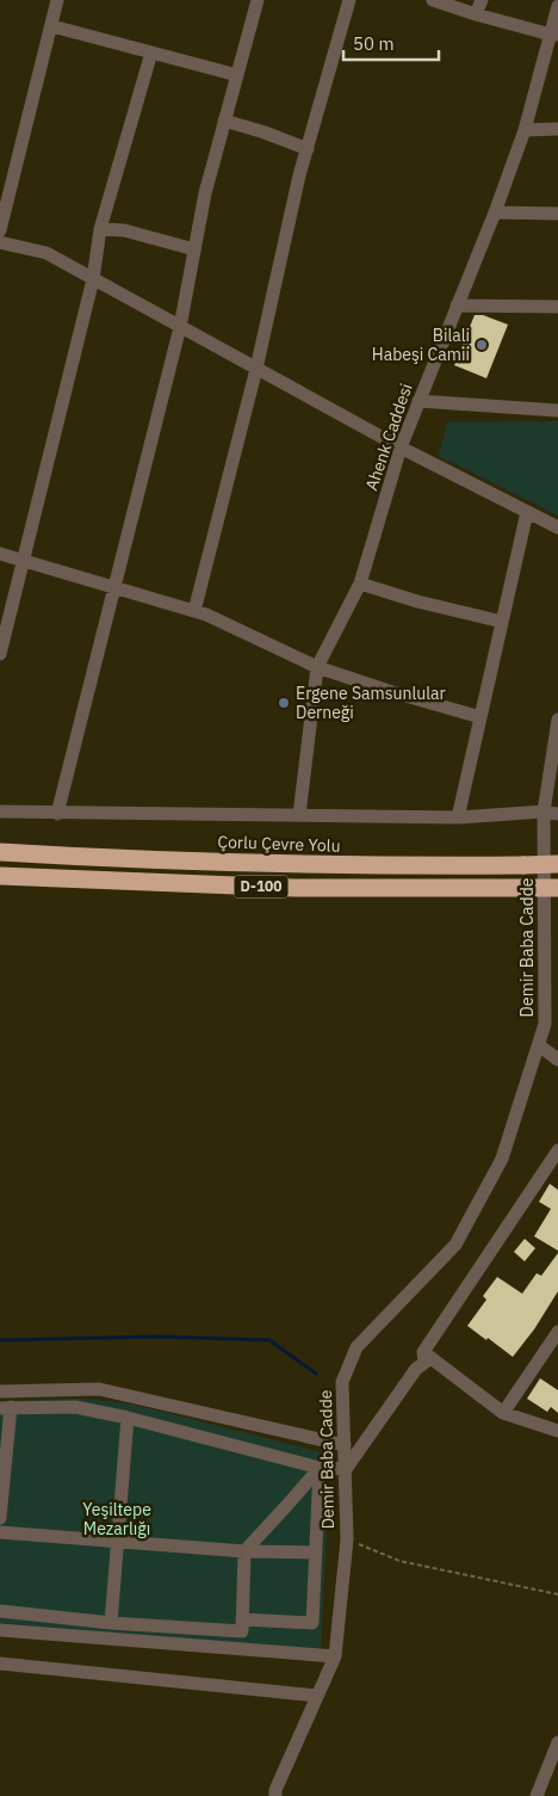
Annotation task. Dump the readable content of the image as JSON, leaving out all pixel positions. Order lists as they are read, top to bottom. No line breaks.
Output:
{"streets":{"highway":["Çorlu Çevre Yolu","D-100"],"street":["Ahenk Caddesi","Demir Baba Cadde"]},"parks":["Yeşiltepe Mezarlığı"],"places":["Bilali Habeşi Camii","Ergene Samsunlular Derneği"],"scale_bar":"50 m"}
